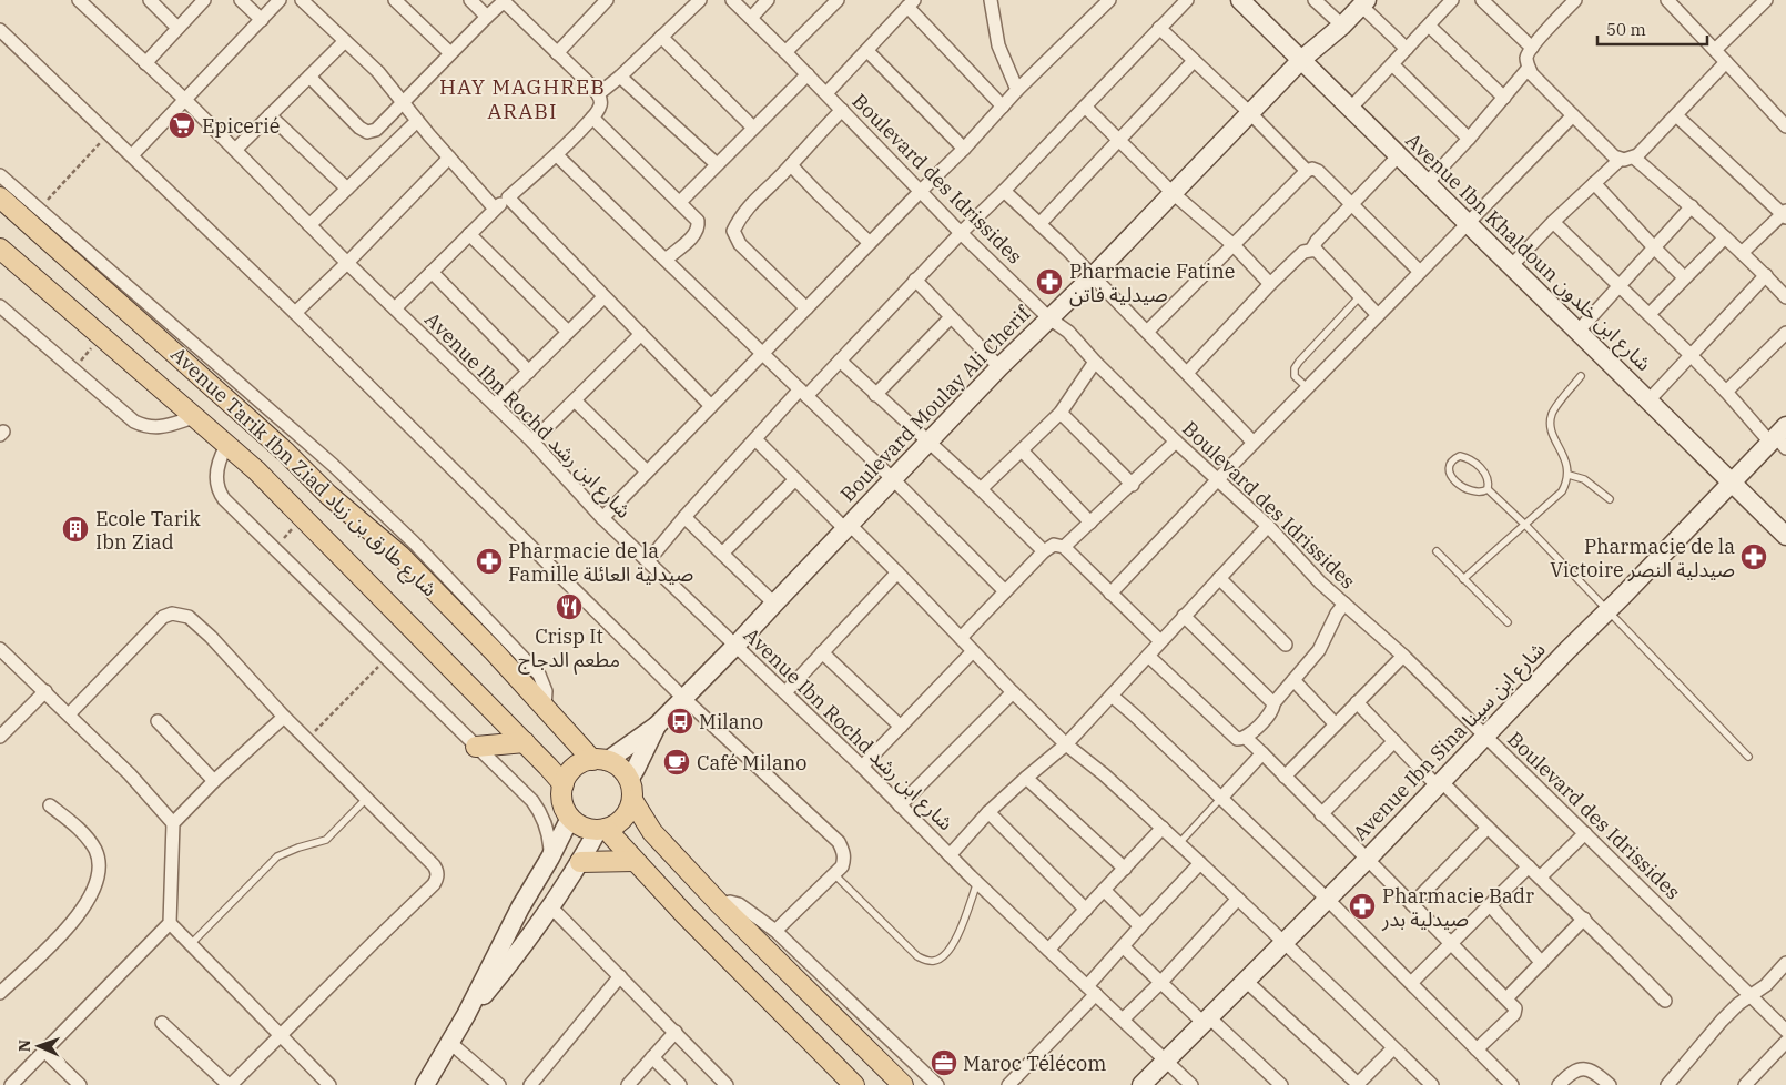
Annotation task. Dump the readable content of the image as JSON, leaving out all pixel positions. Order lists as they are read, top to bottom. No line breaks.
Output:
{"streets":{"main road":["Avenue Tarik Ibn Ziad شارع طارق بن زياد"],"street":["Boulevard des Idrissides","Avenue Ibn Khaldoun شارع ابن خلدون","Boulevard Moulay Ali Cherif","Avenue Ibn Rochd شارع ابن رشد","Avenue Ibn Sina شارع ابن سينا"]},"crossings":[["Boulevard des Idrissides","Boulevard Moulay Ali Cherif"],["Boulevard des Idrissides","Avenue Ibn Sina شارع ابن سينا"],["Avenue Ibn Khaldoun شارع ابن خلدون","Boulevard Moulay Ali Cherif"],["Avenue Ibn Khaldoun شارع ابن خلدون","Avenue Ibn Sina شارع ابن سينا"],["Boulevard Moulay Ali Cherif","Avenue Ibn Rochd شارع ابن رشد"],["Boulevard Moulay Ali Cherif","Avenue Tarik Ibn Ziad شارع طارق بن زياد"],["Avenue Ibn Rochd شارع ابن رشد","Avenue Ibn Sina شارع ابن سينا"]],"districts":["HAY MAGHREB ARABI"],"places":{"supermarket":["Epicerié"],"pharmacy":["Pharmacie Fatine صيدلية فاتن","Pharmacie de la Victoire صيدلية النصر","Pharmacie de la Famille صيدلية العائلة","Pharmacie Badr صيدلية بدر"],"building":["Ecole Tarik Ibn Ziad"],"restaurant":["Crisp It مطعم الدجاج"],"bus stop":["Milano"],"cafe":["Café Milano"],"office":["Maroc Télécom"]},"scale_bar":"50 m","north":"left"}
